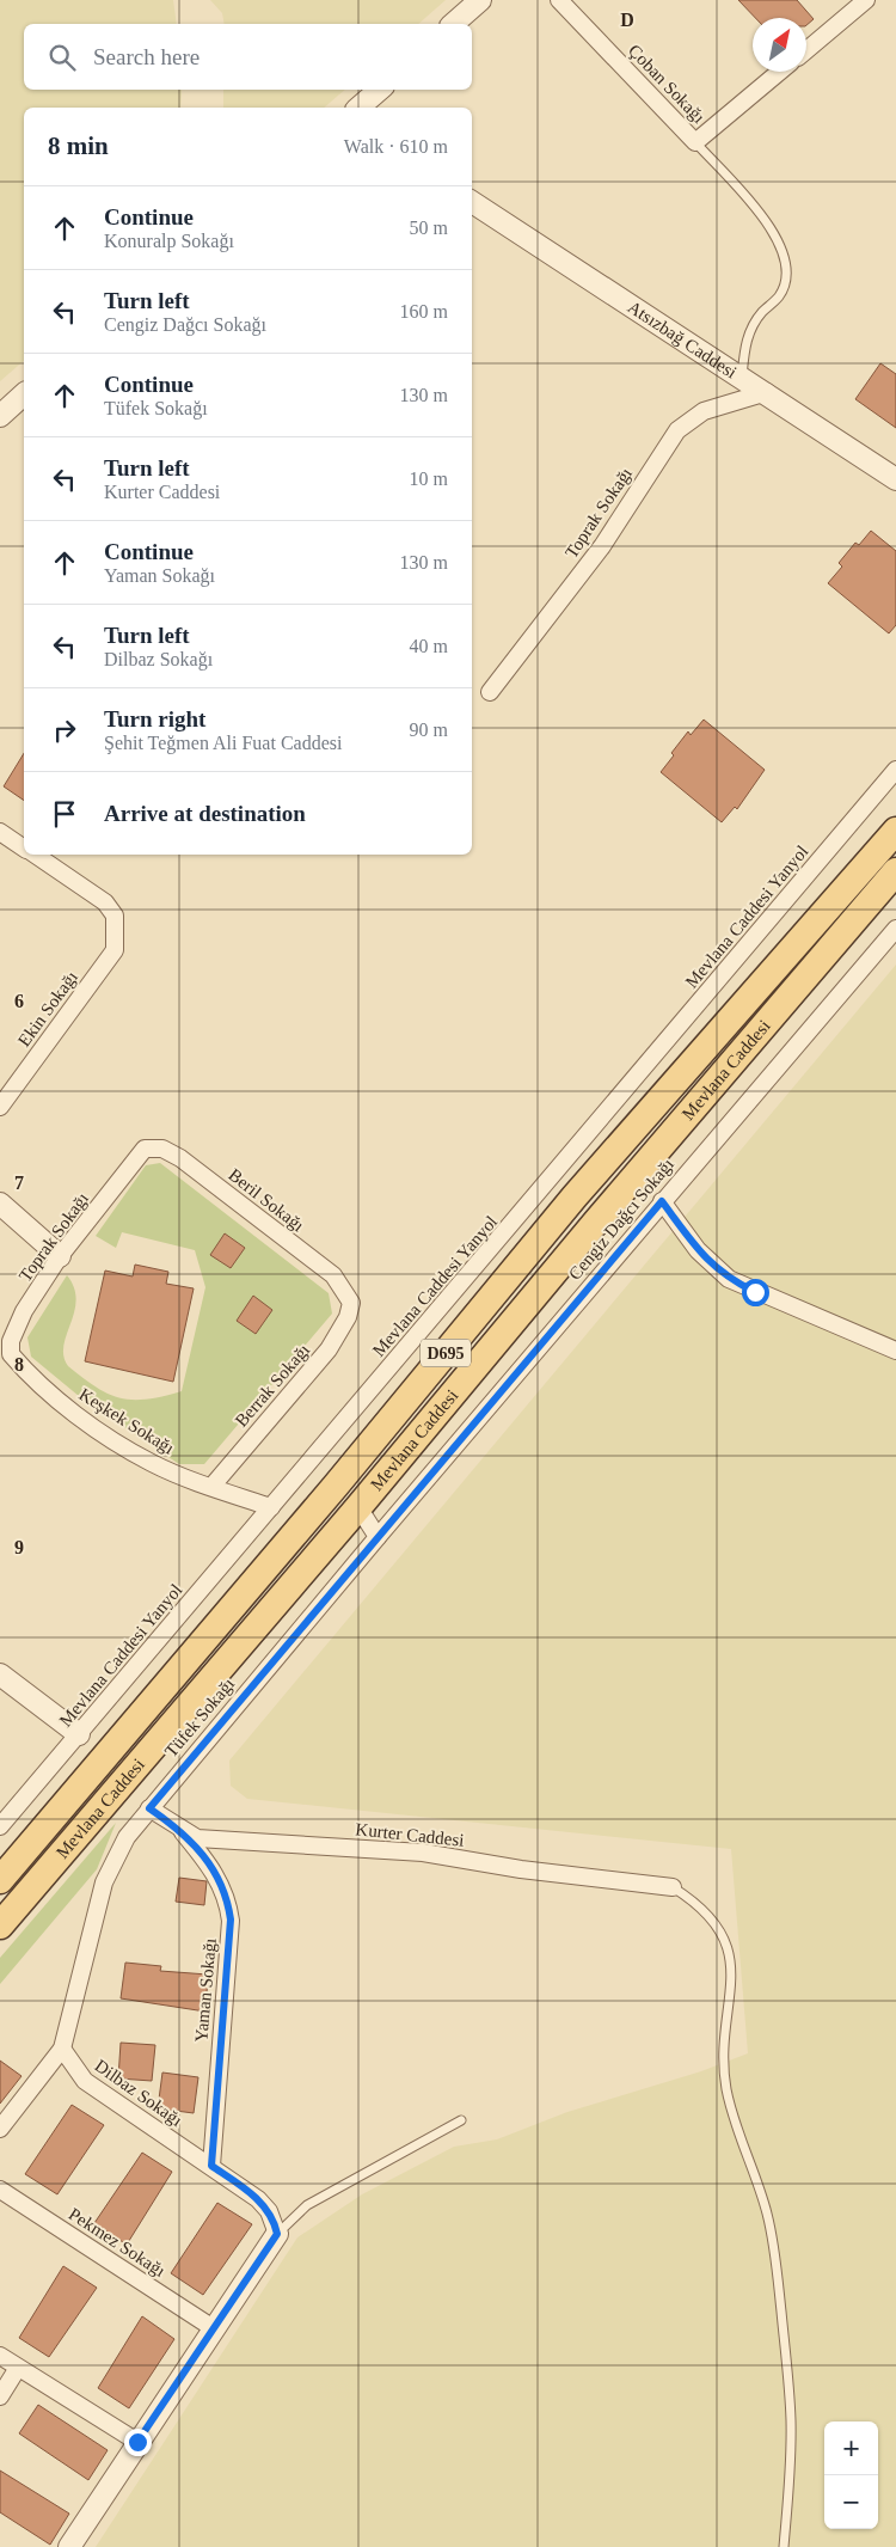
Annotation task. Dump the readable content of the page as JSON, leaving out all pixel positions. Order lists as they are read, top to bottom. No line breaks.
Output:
{"streets":{"main road":["Mevlana Caddesi","D695"],"street":["Çoban Sokağı","Atsızbağ Caddesi","Toprak Sokağı","Mevlana Caddesi Yanyol","Ekin Sokağı","Beril Sokağı","Cengiz Dağcı Sokağı","Berrak Sokağı","Keşkek Sokağı","Tüfek Sokağı","Kurter Caddesi","Yaman Sokağı","Dilbaz Sokağı","Pekmez Sokağı"]},"crossings":[["Atsızbağ Caddesi","Toprak Sokağı"],["Toprak Sokağı","Beril Sokağı"],["Toprak Sokağı","Keşkek Sokağı"],["Mevlana Caddesi Yanyol","Keşkek Sokağı"],["Beril Sokağı","Berrak Sokağı"],["Cengiz Dağcı Sokağı","Tüfek Sokağı"],["Berrak Sokağı","Keşkek Sokağı"],["Tüfek Sokağı","Kurter Caddesi"],["Tüfek Sokağı","Dilbaz Sokağı"],["Kurter Caddesi","Yaman Sokağı"],["Yaman Sokağı","Dilbaz Sokağı"]],"north":"top right","page":{"search":"Search here","heading":["8 min","Walk · 610 m"],"list":[["Continue","Konuralp Sokağı","50 m"],["Turn left","Cengiz Dağcı Sokağı","160 m"],["Continue","Tüfek Sokağı","130 m"],["Turn left","Kurter Caddesi","10 m"],["Continue","Yaman Sokağı","130 m"],["Turn left","Dilbaz Sokağı","40 m"],["Turn right","Şehit Teğmen Ali Fuat Caddesi","90 m"],"Arrive at destination"],"map_buttons":["+","−"]},"grid":{"columns":["D"],"rows":["6","7","8","9"]}}
